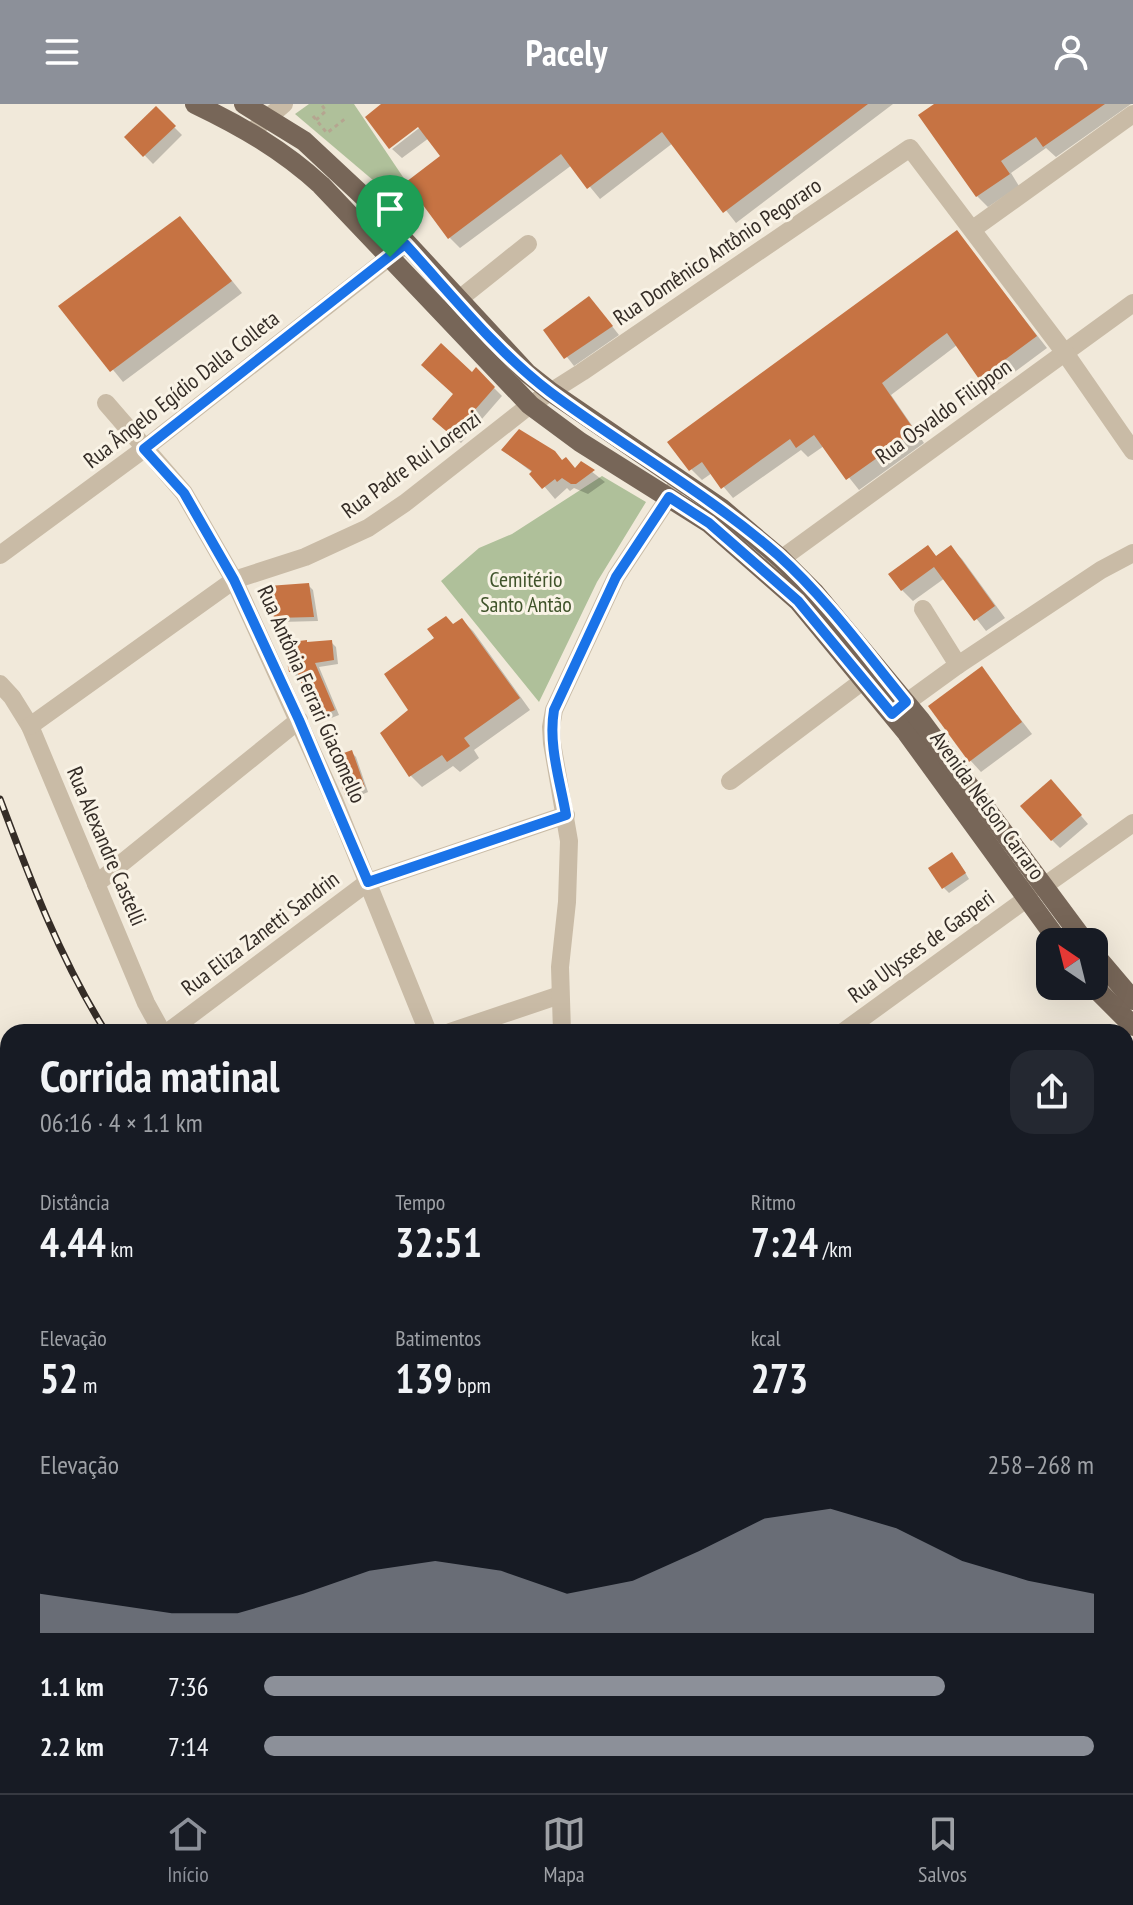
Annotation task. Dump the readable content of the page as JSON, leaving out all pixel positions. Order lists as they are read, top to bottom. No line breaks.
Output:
{"streets":{"main road":["Avenida Nelson Carraro"],"street":["Rua Domênico Antônio Pegoraro","Rua Ângelo Egídio Dalla Colleta","Rua Osvaldo Filippon","Rua Padre Rui Lorenzi","Rua Antônia Ferrari Giacomello","Rua Alexandre Castelli","Rua Eliza Zanetti Sandrin","Rua Ulysses de Gasperi"]},"crossings":[["Rua Domênico Antônio Pegoraro","Rua Padre Rui Lorenzi"],["Rua Domênico Antônio Pegoraro","Avenida Nelson Carraro"],["Rua Ângelo Egídio Dalla Colleta","Rua Antônia Ferrari Giacomello"],["Rua Ângelo Egídio Dalla Colleta","Avenida Nelson Carraro"],["Rua Osvaldo Filippon","Avenida Nelson Carraro"],["Rua Padre Rui Lorenzi","Rua Antônia Ferrari Giacomello"],["Rua Padre Rui Lorenzi","Avenida Nelson Carraro"],["Rua Padre Rui Lorenzi","Rua Alexandre Castelli"],["Rua Antônia Ferrari Giacomello","Rua Eliza Zanetti Sandrin"],["Avenida Nelson Carraro","Rua Ulysses de Gasperi"]],"parks":["Cemitério Santo Antão"],"north":"top left","page":{"header":"Pacely","heading":["Corrida matinal","06:16 · 4 × 1.1 km"],"stats":[["Distância","4.44 km"],["Tempo","32:51"],["Ritmo","7:24 /km"],["Elevação","52 m"],["Batimentos","139 bpm"],["kcal","273"]],"chart":["Elevação","258–268 m"],"list":[{"name":"1.1 km","note":"7:36"},{"name":"2.2 km","note":"7:14"}],"tabs":["Início","Mapa","Salvos"]}}
